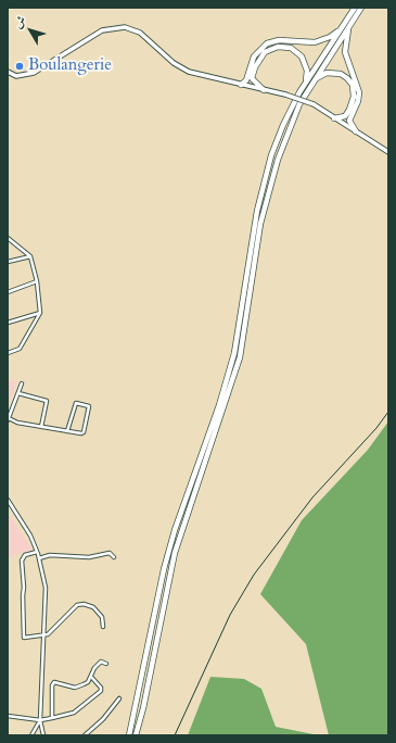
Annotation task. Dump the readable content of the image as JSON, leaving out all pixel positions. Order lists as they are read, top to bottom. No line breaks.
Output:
{"places":["Boulangerie"],"north":"top left"}
